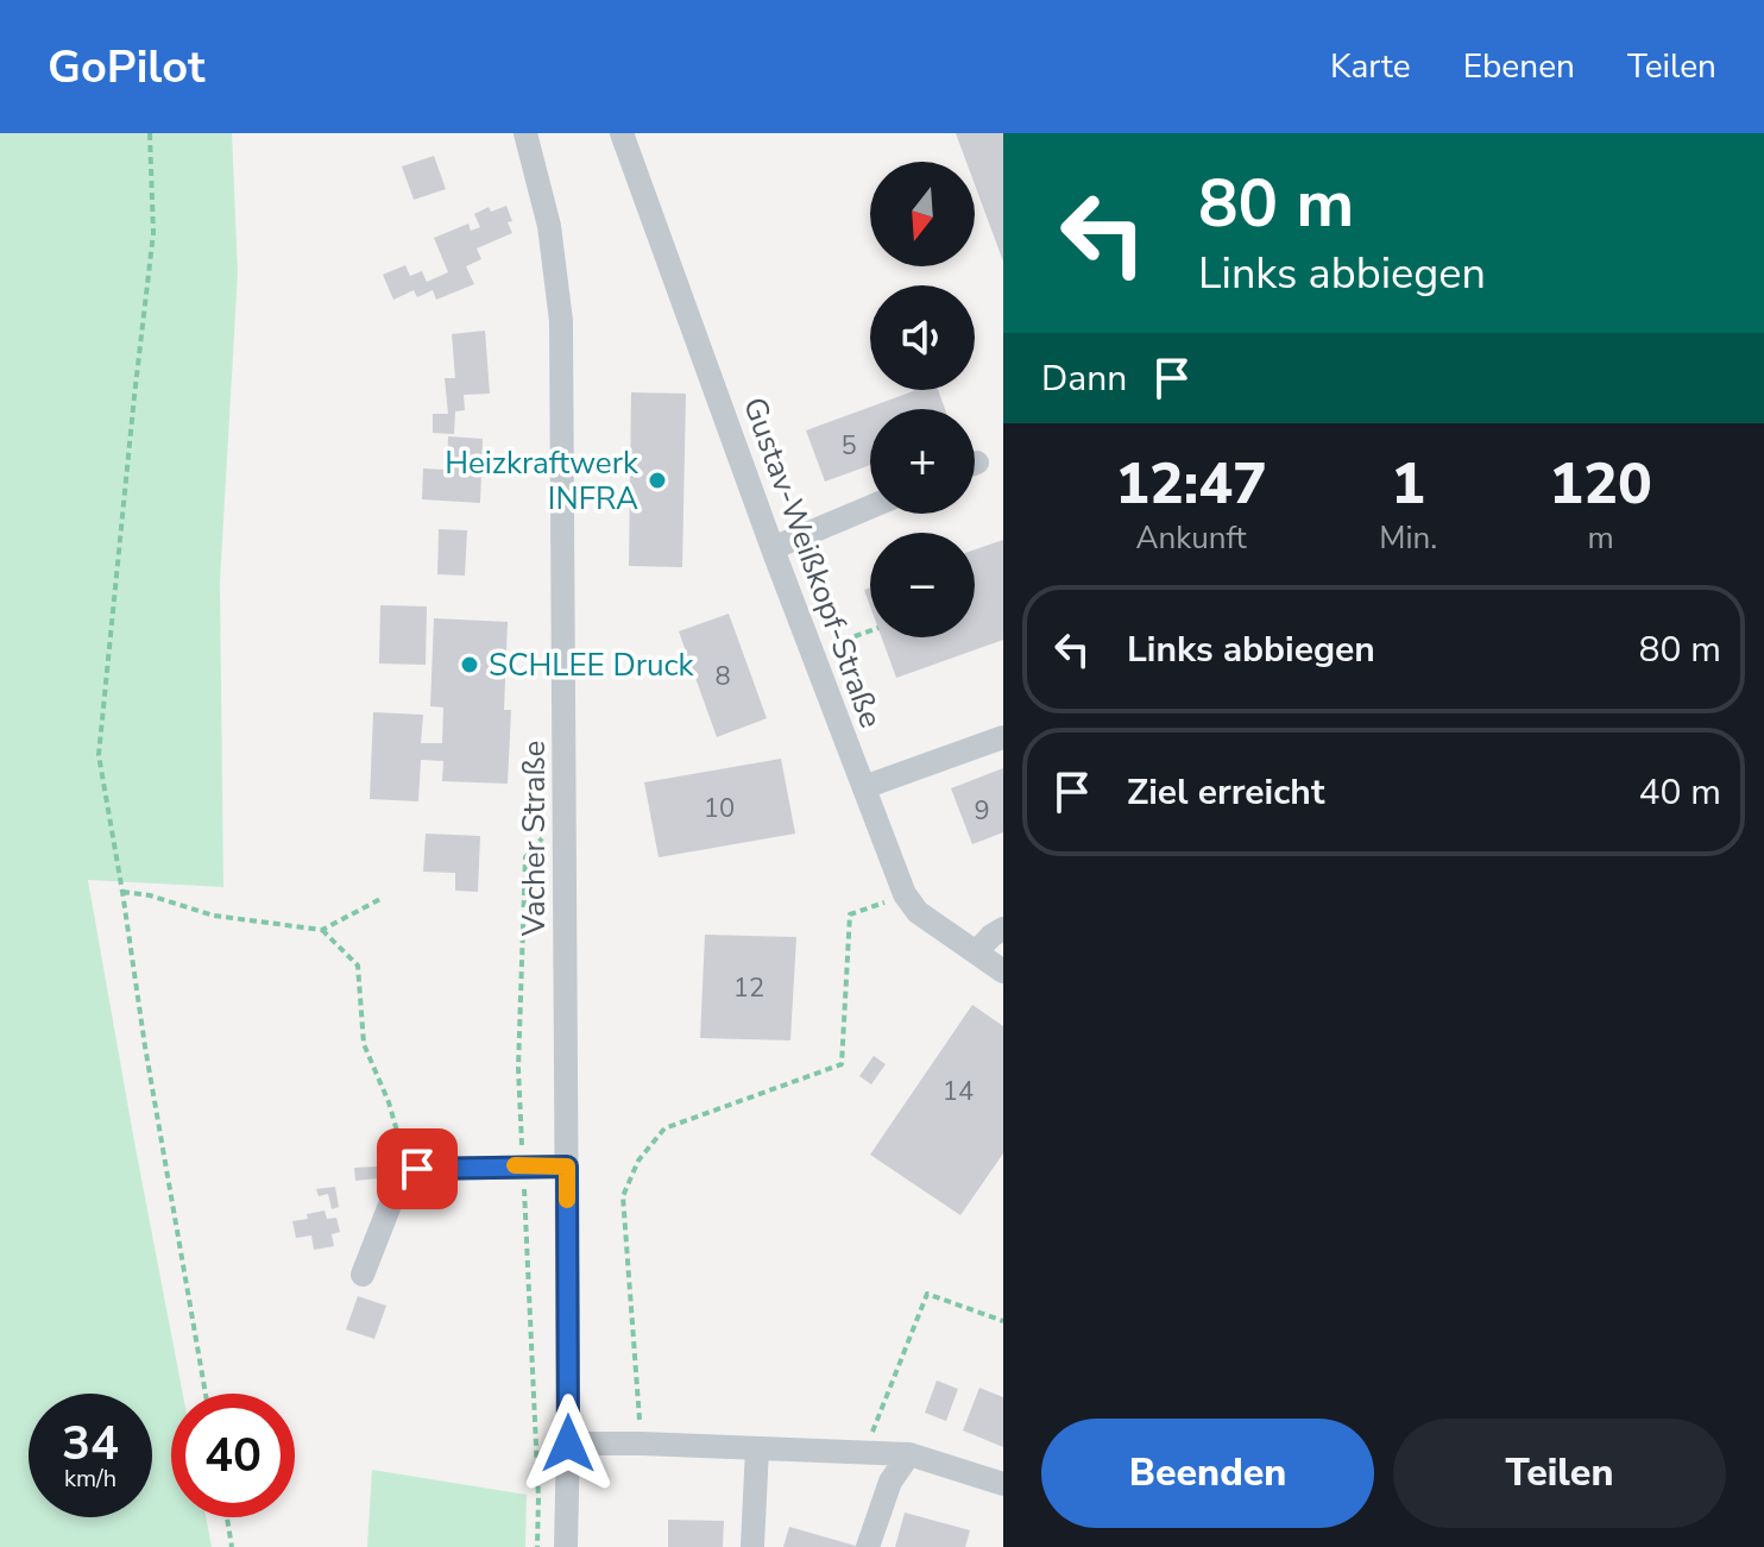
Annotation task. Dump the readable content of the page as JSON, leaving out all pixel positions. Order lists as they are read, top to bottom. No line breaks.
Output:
{"streets":{"street":["Gustav-Weißkopf-Straße","Vacher Straße"]},"places":["Heizkraftwerk INFRA","SCHLEE Druck"],"house_numbers":["5","8","10","9","12","14"],"north":"bottom","page":{"header":"GoPilot","nav":["Karte","Ebenen","Teilen"],"turn":["80 m","Links abbiegen"],"map_buttons":["+","−"],"then":"Dann","eta":["12:47","Ankunft","1","Min.","120","m"],"list":[{"name":"Links abbiegen","value":"80 m"},{"name":"Ziel erreicht","value":"40 m"}],"speed":"34 km/h","limit":"40","buttons":["Beenden","Teilen"]}}
